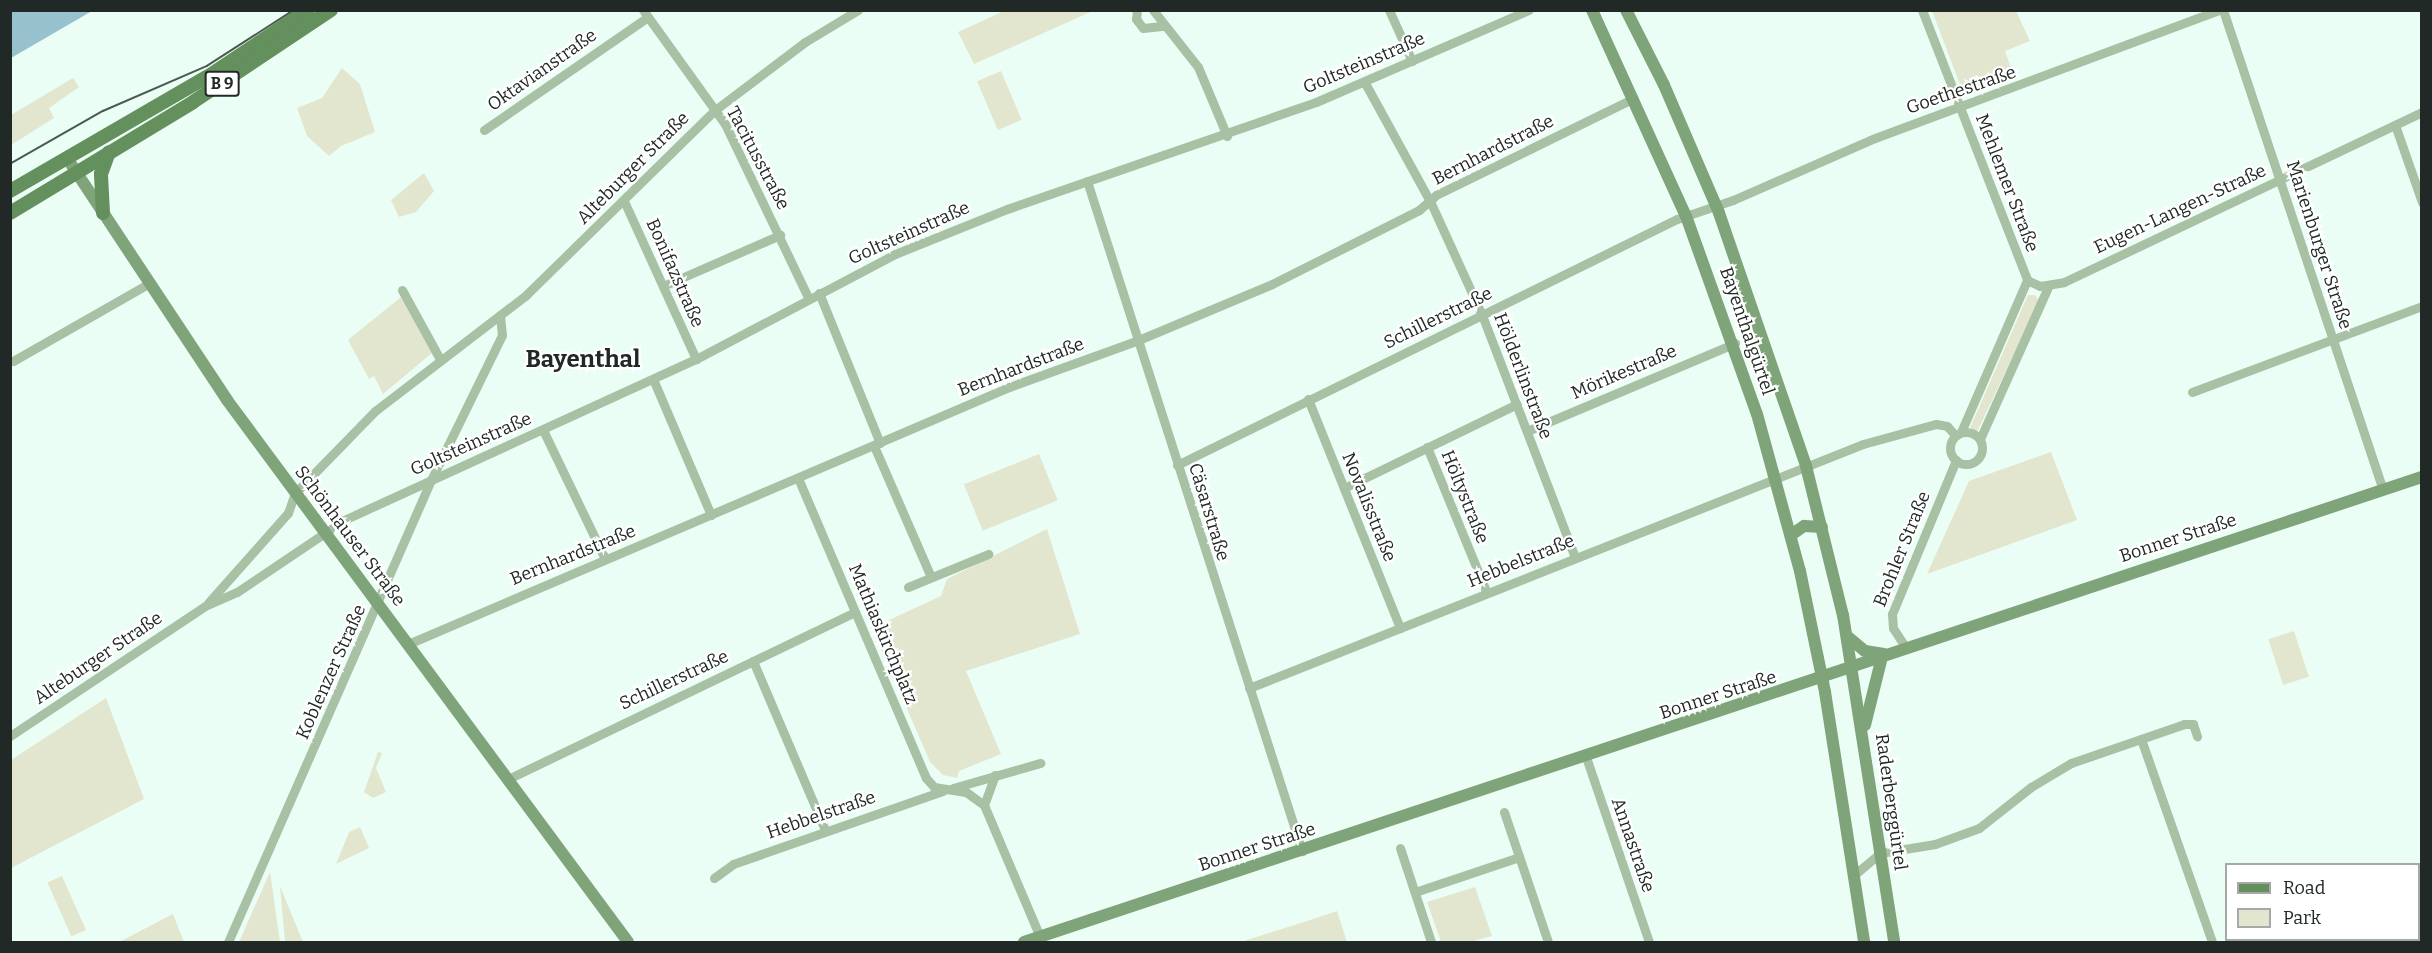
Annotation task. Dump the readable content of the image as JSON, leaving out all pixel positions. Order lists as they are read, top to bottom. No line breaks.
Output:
{"streets":{"main road":["B 9","Bayenthalgürtel","Schönhauser Straße","Bonner Straße","Raderberggürtel"],"street":["Goltsteinstraße","Oktavianstraße","Goethestraße","Bernhardstraße","Tacitusstraße","Alteburger Straße","Mehlemer Straße","Eugen-Langen-Straße","Marienburger Straße","Bonifazstraße","Schillerstraße","Mörikestraße","Hölderlinstraße","Höltystraße","Novalisstraße","Cäsarstraße","Brohler Straße","Hebbelstraße","Mathiaskirchplatz","Koblenzer Straße","Annastraße"]},"crossings":[["Goltsteinstraße","Tacitusstraße"],["Goltsteinstraße","Alteburger Straße"],["Goltsteinstraße","Bonifazstraße"],["Goltsteinstraße","Hölderlinstraße"],["Goltsteinstraße","Cäsarstraße"],["Goltsteinstraße","Schönhauser Straße"],["Goltsteinstraße","Koblenzer Straße"],["Oktavianstraße","Tacitusstraße"],["B 9","Schönhauser Straße"],["Goethestraße","Mehlemer Straße"],["Goethestraße","Marienburger Straße"],["Goethestraße","Schillerstraße"],["Goethestraße","Bayenthalgürtel"],["Bernhardstraße","Bayenthalgürtel"],["Bernhardstraße","Hölderlinstraße"],["Bernhardstraße","Cäsarstraße"],["Bernhardstraße","Schönhauser Straße"],["Bernhardstraße","Mathiaskirchplatz"],["Tacitusstraße","Alteburger Straße"],["Alteburger Straße","Bonifazstraße"],["Alteburger Straße","Schönhauser Straße"],["Alteburger Straße","Koblenzer Straße"],["Mehlemer Straße","Eugen-Langen-Straße"],["Eugen-Langen-Straße","Marienburger Straße"],["Marienburger Straße","Bonner Straße"],["Schillerstraße","Bayenthalgürtel"],["Schillerstraße","Hölderlinstraße"],["Schillerstraße","Novalisstraße"],["Schillerstraße","Cäsarstraße"],["Schillerstraße","Schönhauser Straße"],["Schillerstraße","Mathiaskirchplatz"],["Bayenthalgürtel","Mörikestraße"],["Bayenthalgürtel","Bonner Straße"],["Bayenthalgürtel","Hebbelstraße"],["Bayenthalgürtel","Raderberggürtel"],["Mörikestraße","Hölderlinstraße"],["Hölderlinstraße","Hebbelstraße"],["Höltystraße","Hebbelstraße"],["Novalisstraße","Hebbelstraße"],["Cäsarstraße","Bonner Straße"],["Cäsarstraße","Hebbelstraße"],["Schönhauser Straße","Koblenzer Straße"],["Bonner Straße","Brohler Straße"],["Bonner Straße","Raderberggürtel"],["Bonner Straße","Annastraße"],["Brohler Straße","Hebbelstraße"],["Hebbelstraße","Mathiaskirchplatz"]],"districts":["Bayenthal"],"legend":["Road","Park"]}
